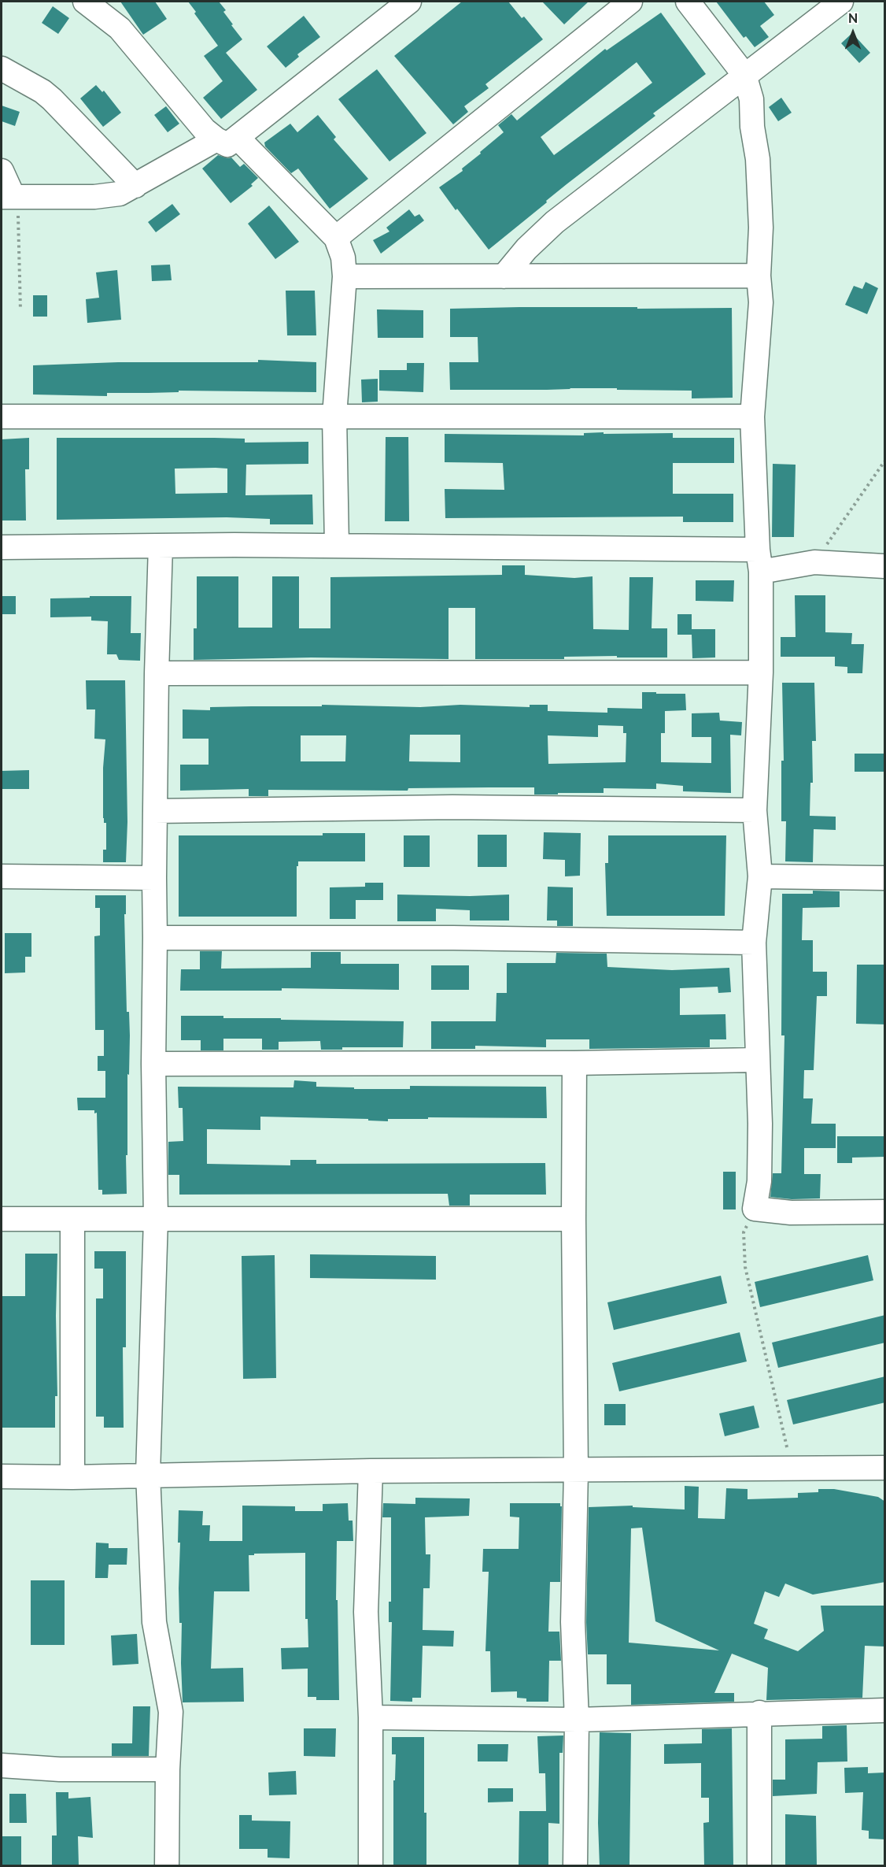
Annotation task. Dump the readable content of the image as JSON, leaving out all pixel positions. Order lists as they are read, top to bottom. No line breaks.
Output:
{"north":"top"}
